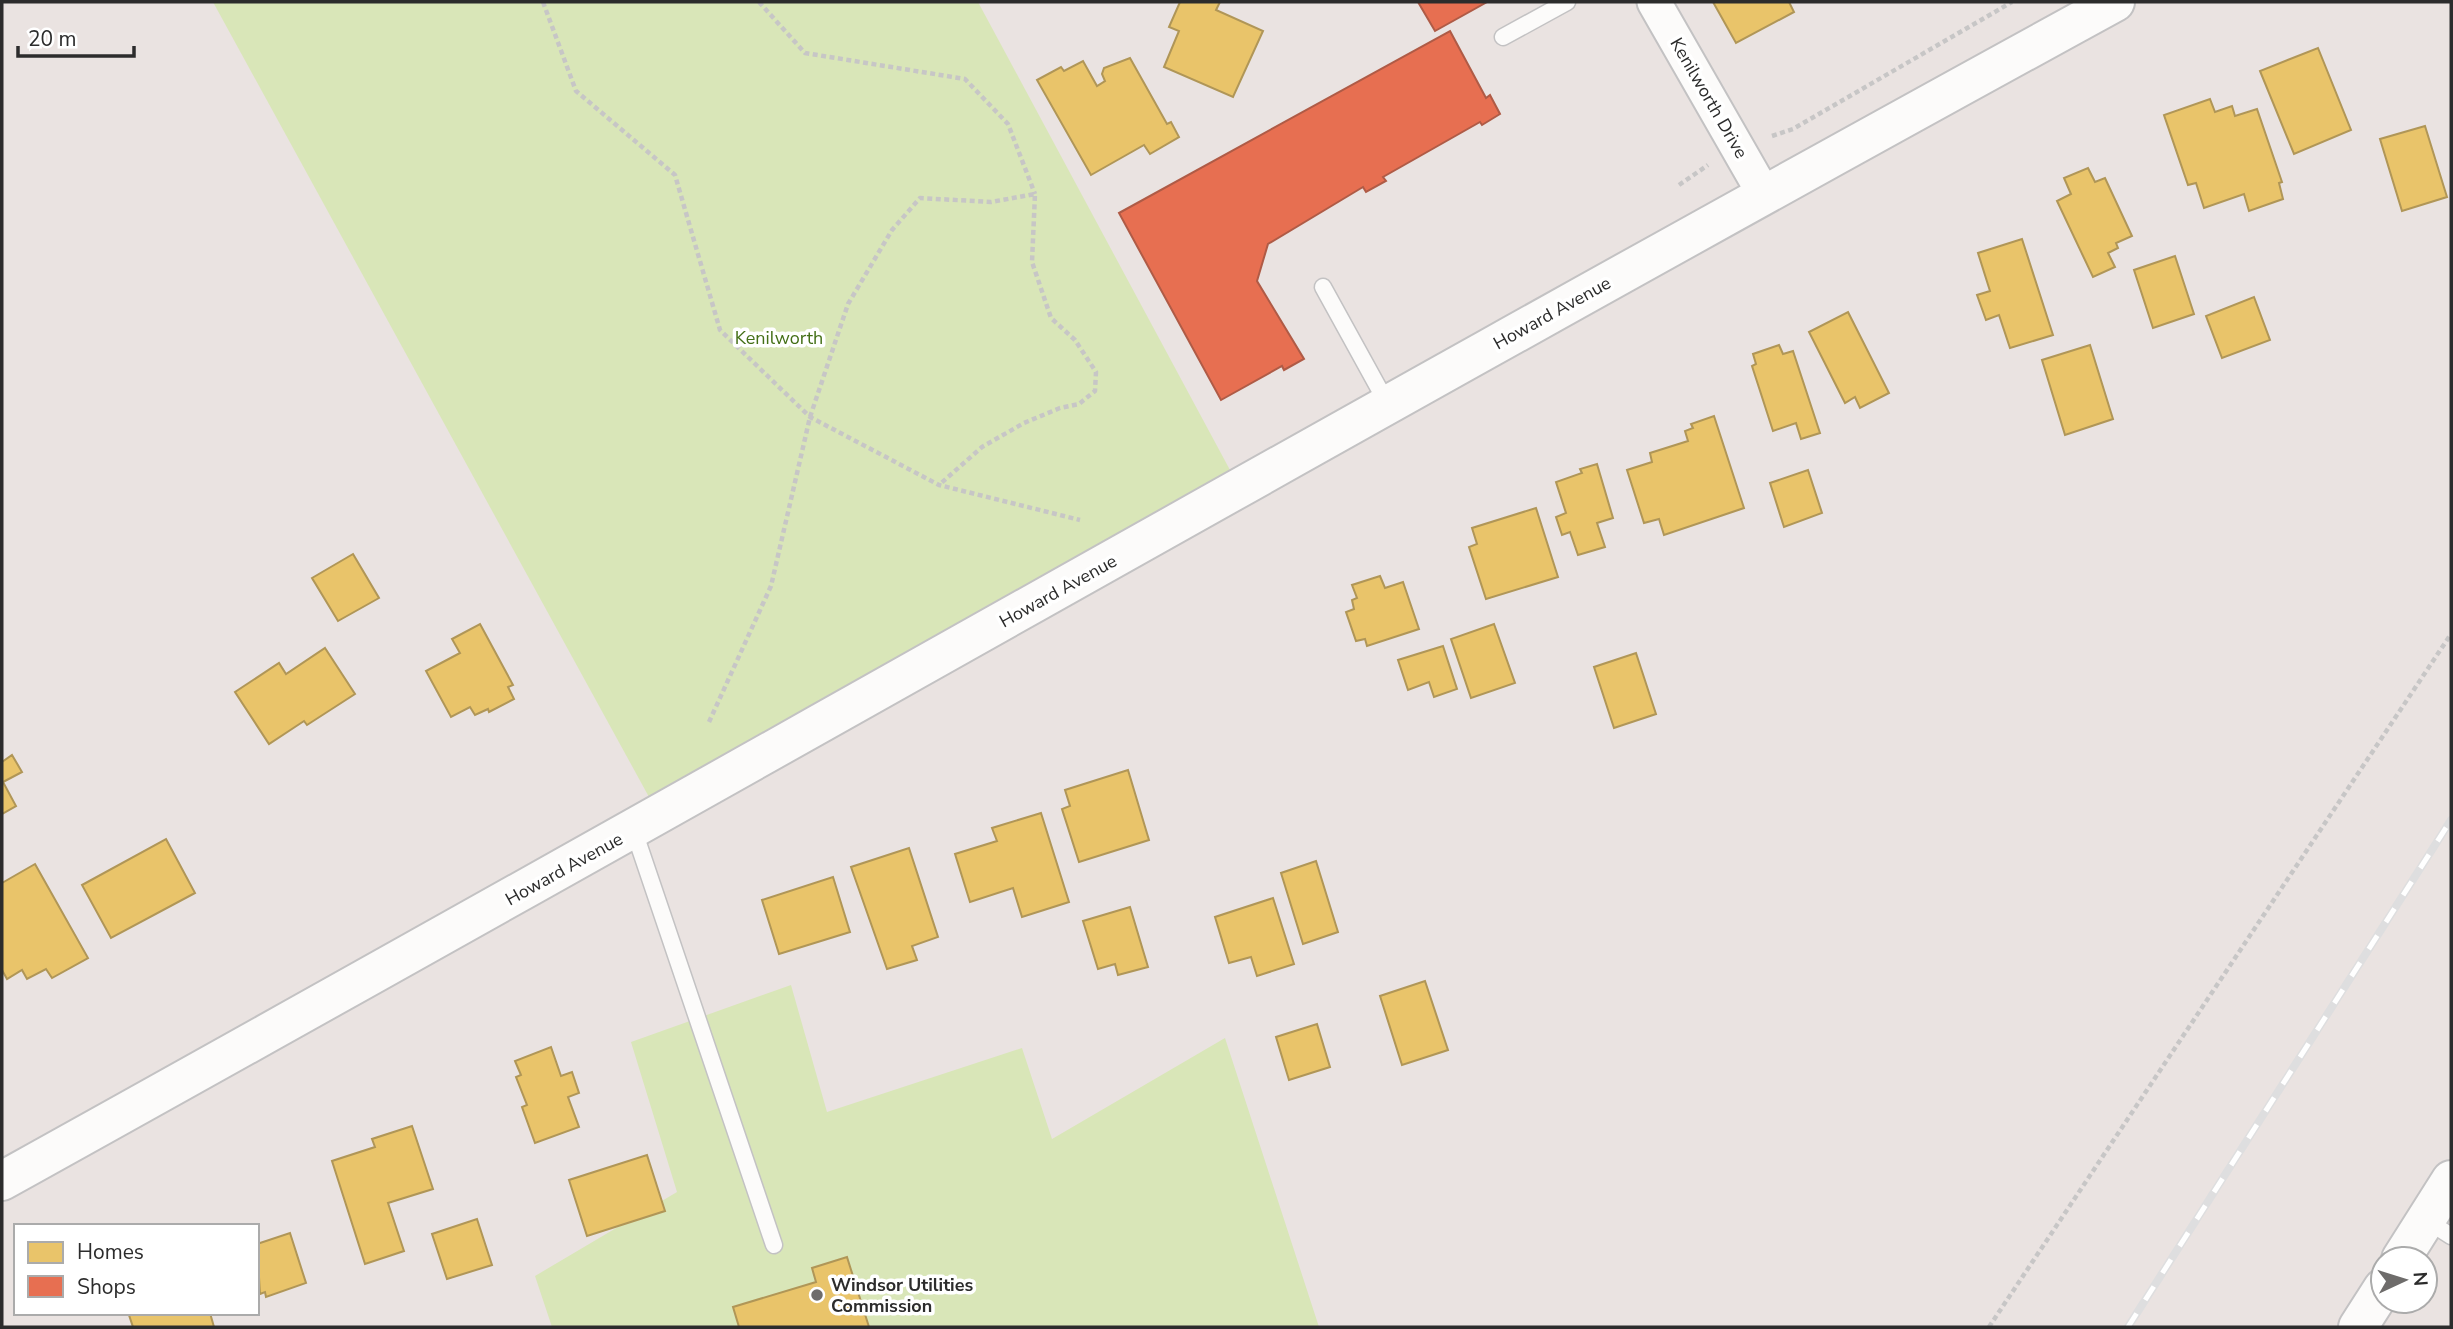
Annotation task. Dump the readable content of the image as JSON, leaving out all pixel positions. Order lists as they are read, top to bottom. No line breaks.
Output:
{"streets":{"street":["Kenilworth Drive","Howard Avenue"]},"crossings":[["Kenilworth Drive","Howard Avenue"]],"parks":["Kenilworth"],"places":["Windsor Utilities Commission"],"legend":["Homes","Shops"],"scale_bar":"20 m","north":"right"}
